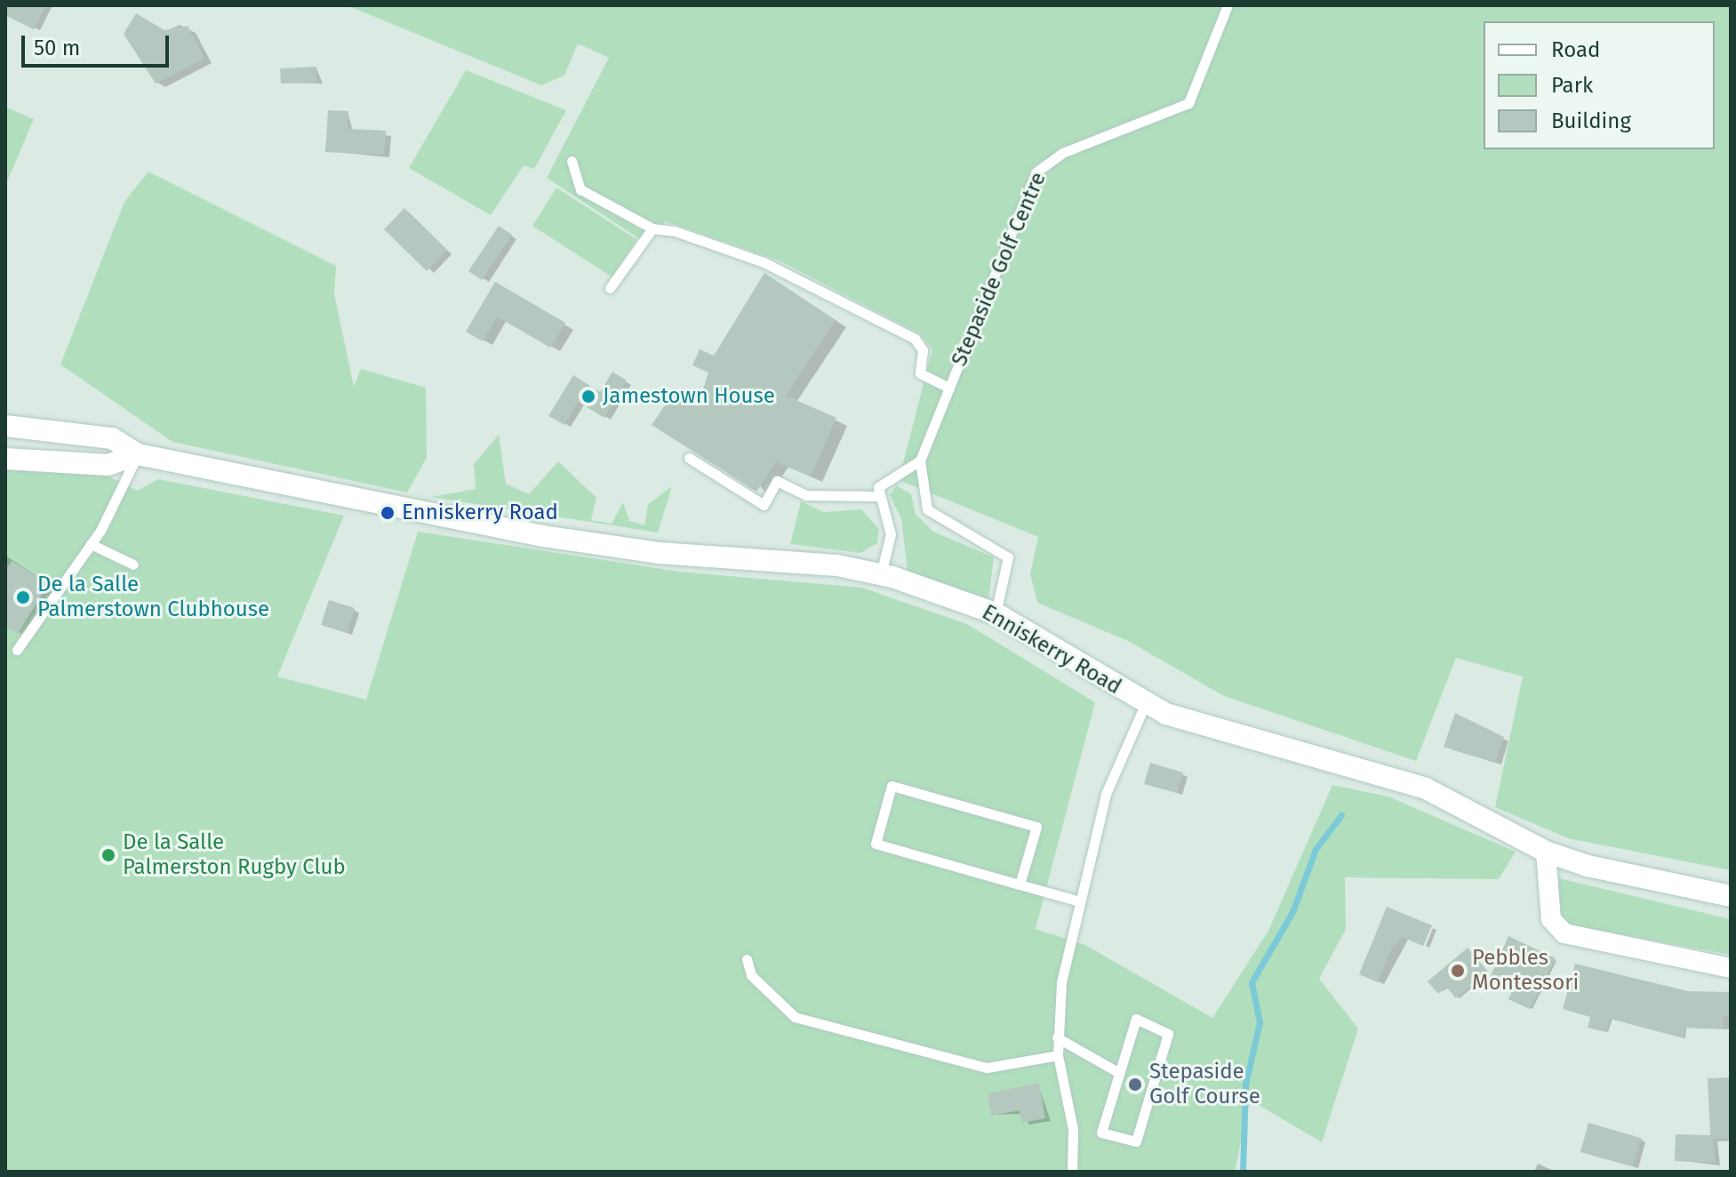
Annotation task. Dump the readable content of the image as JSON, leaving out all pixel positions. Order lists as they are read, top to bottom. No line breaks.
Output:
{"streets":{"main road":["Enniskerry Road"],"lane":["Stepaside Golf Centre"]},"places":["Jamestown House","Enniskerry Road","De la Salle Palmerstown Clubhouse","De la Salle Palmerston Rugby Club","Pebbles Montessori","Stepaside Golf Course"],"legend":["Road","Park","Building"],"scale_bar":"50 m"}
